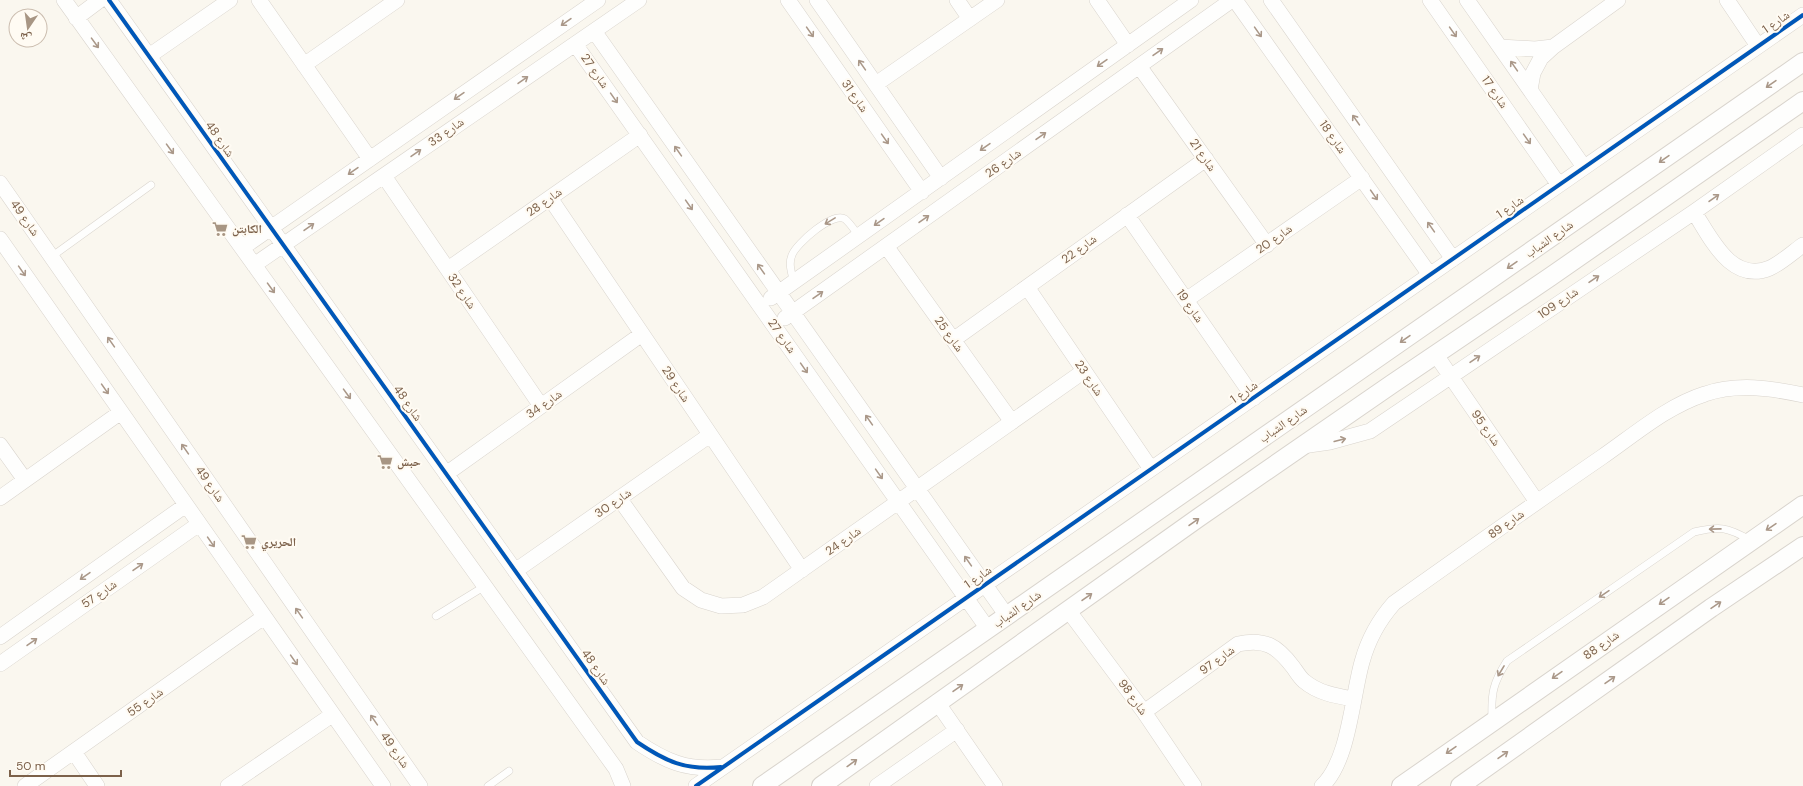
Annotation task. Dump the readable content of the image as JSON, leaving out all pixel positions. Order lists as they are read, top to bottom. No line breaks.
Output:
{"streets":{"street":["شارع 1","شارع 27","شارع 17","شارع 31","شارع 33","شارع 18","شارع 48","شارع 21","شارع 26","شارع 28","شارع 49","شارع 20","شارع الشباب","شارع 22","شارع 32","شارع 109","شارع 19","شارع 25","شارع 23","شارع 29","شارع 34","شارع 95","شارع 30","شارع 89","شارع 24","شارع 57","شارع 88","شارع 97","شارع 98","شارع 55"]},"crossings":[["شارع 1","شارع 27"],["شارع 1","شارع 17"],["شارع 1","شارع 18"],["شارع 1","شارع 48"],["شارع 1","شارع 19"],["شارع 1","شارع 23"],["شارع 27","شارع 33"],["شارع 27","شارع 26"],["شارع 27","شارع 28"],["شارع 27","شارع الشباب"],["شارع 27","شارع 24"],["شارع 31","شارع 26"],["شارع 33","شارع 48"],["شارع 33","شارع 32"],["شارع 18","شارع 20"],["شارع 48","شارع 34"],["شارع 48","شارع 30"],["شارع 21","شارع 26"],["شارع 21","شارع 20"],["شارع 21","شارع 22"],["شارع 26","شارع 25"],["شارع 28","شارع 32"],["شارع 28","شارع 29"],["شارع 20","شارع 19"],["شارع 22","شارع 19"],["شارع 22","شارع 25"],["شارع 22","شارع 23"],["شارع 32","شارع 34"],["شارع 109","شارع 95"],["شارع 25","شارع 24"],["شارع 23","شارع 24"],["شارع 29","شارع 34"],["شارع 29","شارع 30"],["شارع 29","شارع 24"],["شارع 95","شارع 89"],["شارع 30","شارع 24"],["شارع 89","شارع 97"],["شارع 97","شارع 98"]],"places":{"supermarket":["الكابتن","حبش","الحريري"]},"scale_bar":"50 m","north":"bottom"}
